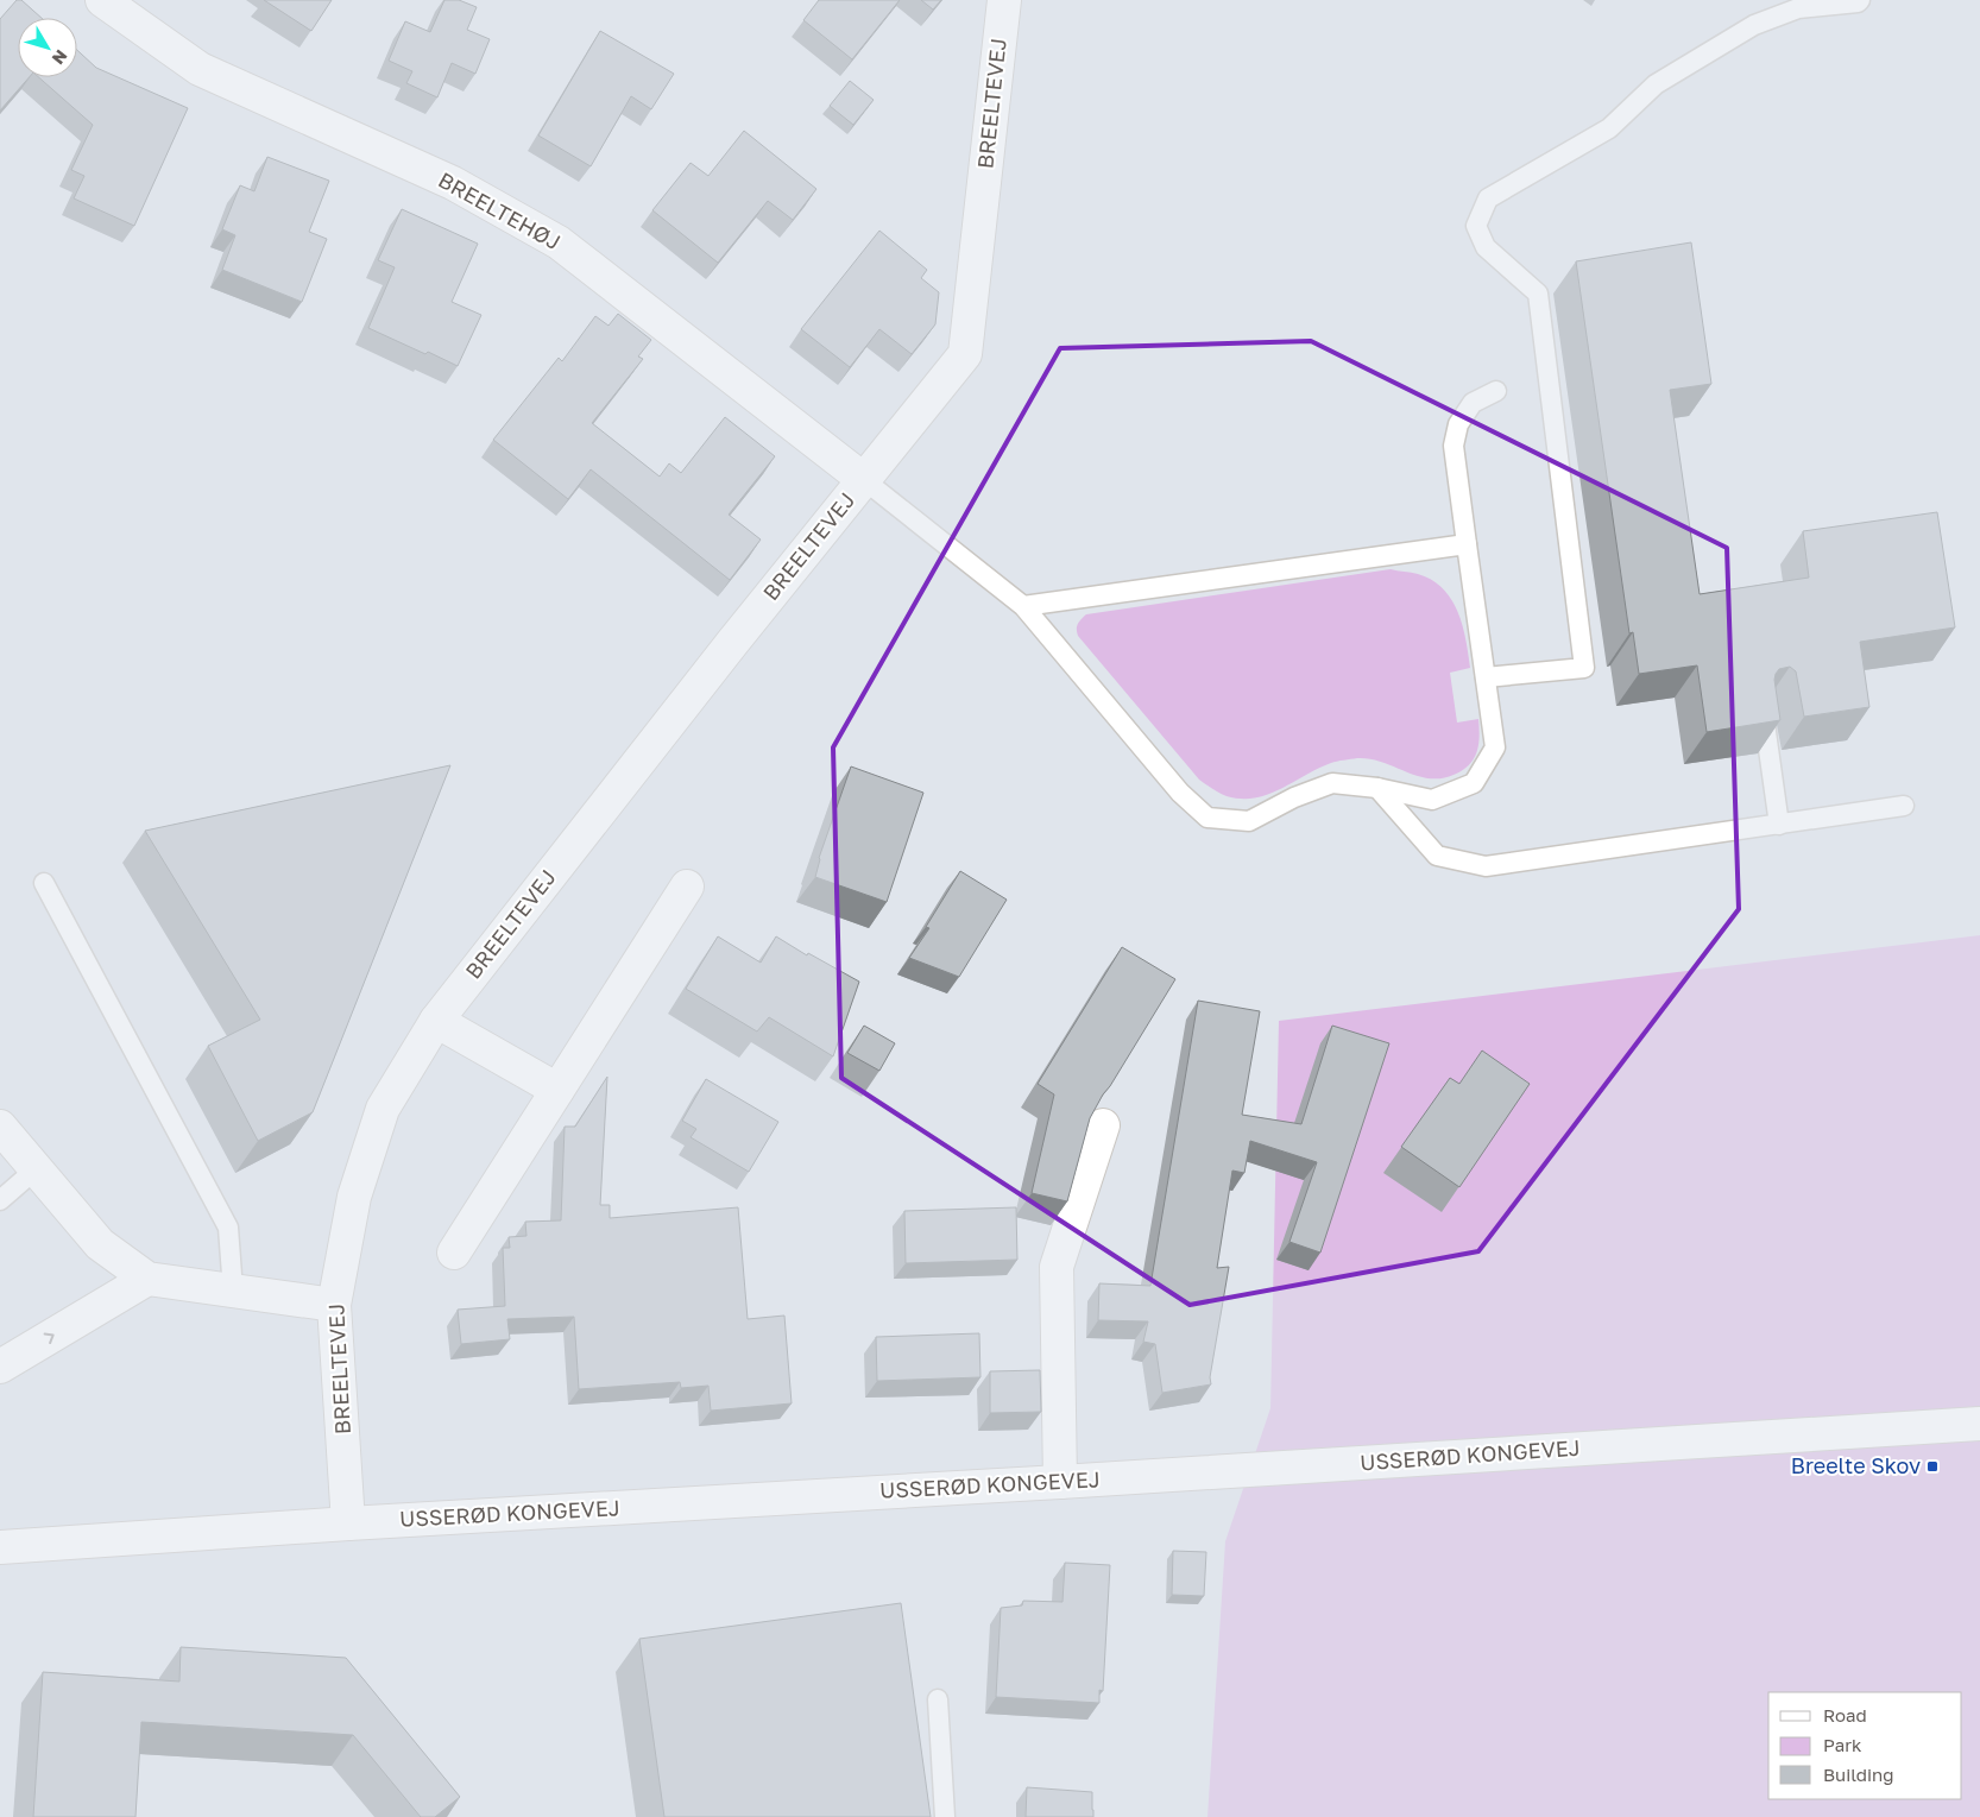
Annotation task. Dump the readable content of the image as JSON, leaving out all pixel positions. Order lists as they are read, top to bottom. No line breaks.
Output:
{"streets":{"street":["BREELTEVEJ","BREELTEHØJ","USSERØD KONGEVEJ"]},"crossings":[["BREELTEVEJ","BREELTEHØJ"],["BREELTEVEJ","USSERØD KONGEVEJ"]],"places":{"transit":["Breelte Skov"]},"legend":["Road","Park","Building"],"north":"bottom right"}
